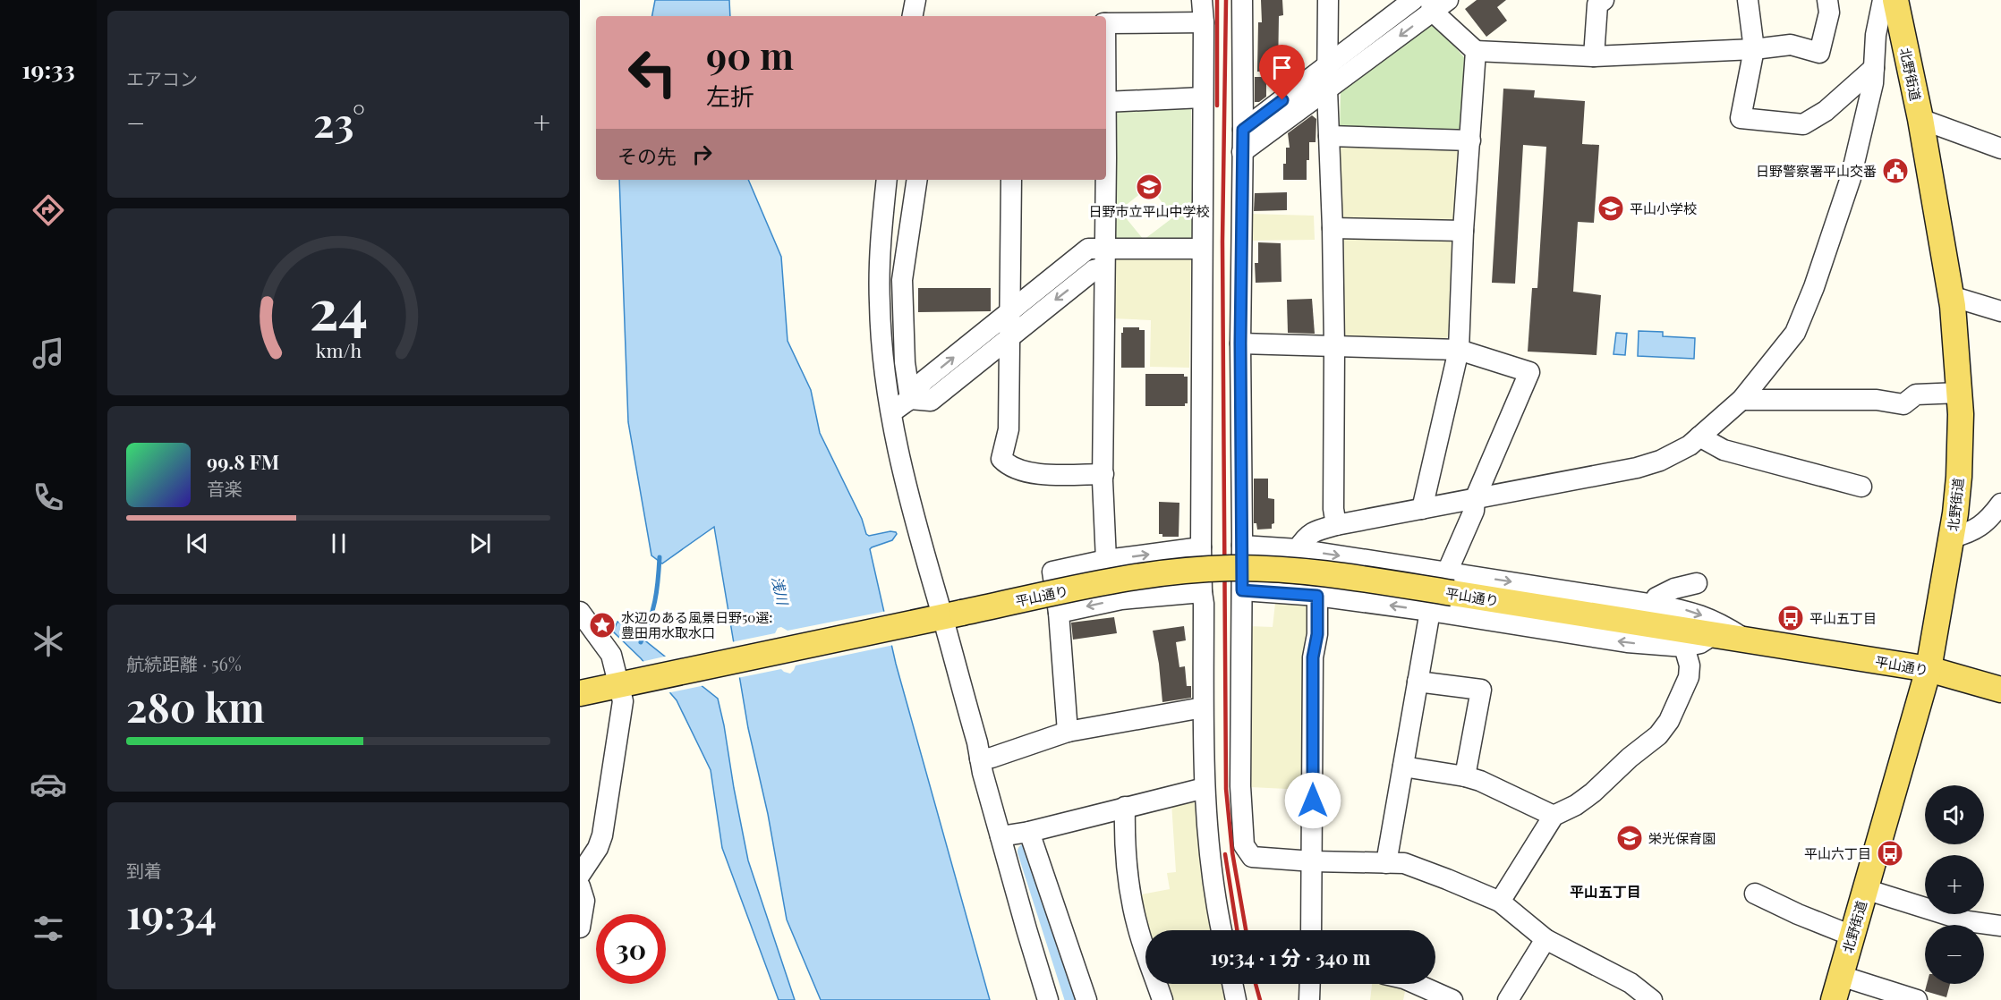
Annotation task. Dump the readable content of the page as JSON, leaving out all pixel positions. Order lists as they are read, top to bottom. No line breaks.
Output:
{"streets":{"main road":["北野街道","平山通り"]},"crossings":[["北野街道","平山通り"]],"districts":["平山五丁目"],"water":["浅川"],"places":{"public building":["日野警察署平山交番"],"school or university":["日野市立平山中学校","平山小学校","栄光保育園"],"bus stop":["平山五丁目","平山六丁目"],"place":["水辺のある風景日野50選: 豊田用水取水口"]},"page":{"tabs":"19:33","tile":["エアコン",["航続距離 · 56%","280 km"],["到着","19:34"]],"turn":["90 m","左折"],"heat":["−","23°","+"],"then":"その先","song":["99.8 FM","音楽"],"map_buttons":["+","−"],"limit":"30","trip":"19:34 · 1 分 · 340 m","gauge":["24","km/h"]}}
